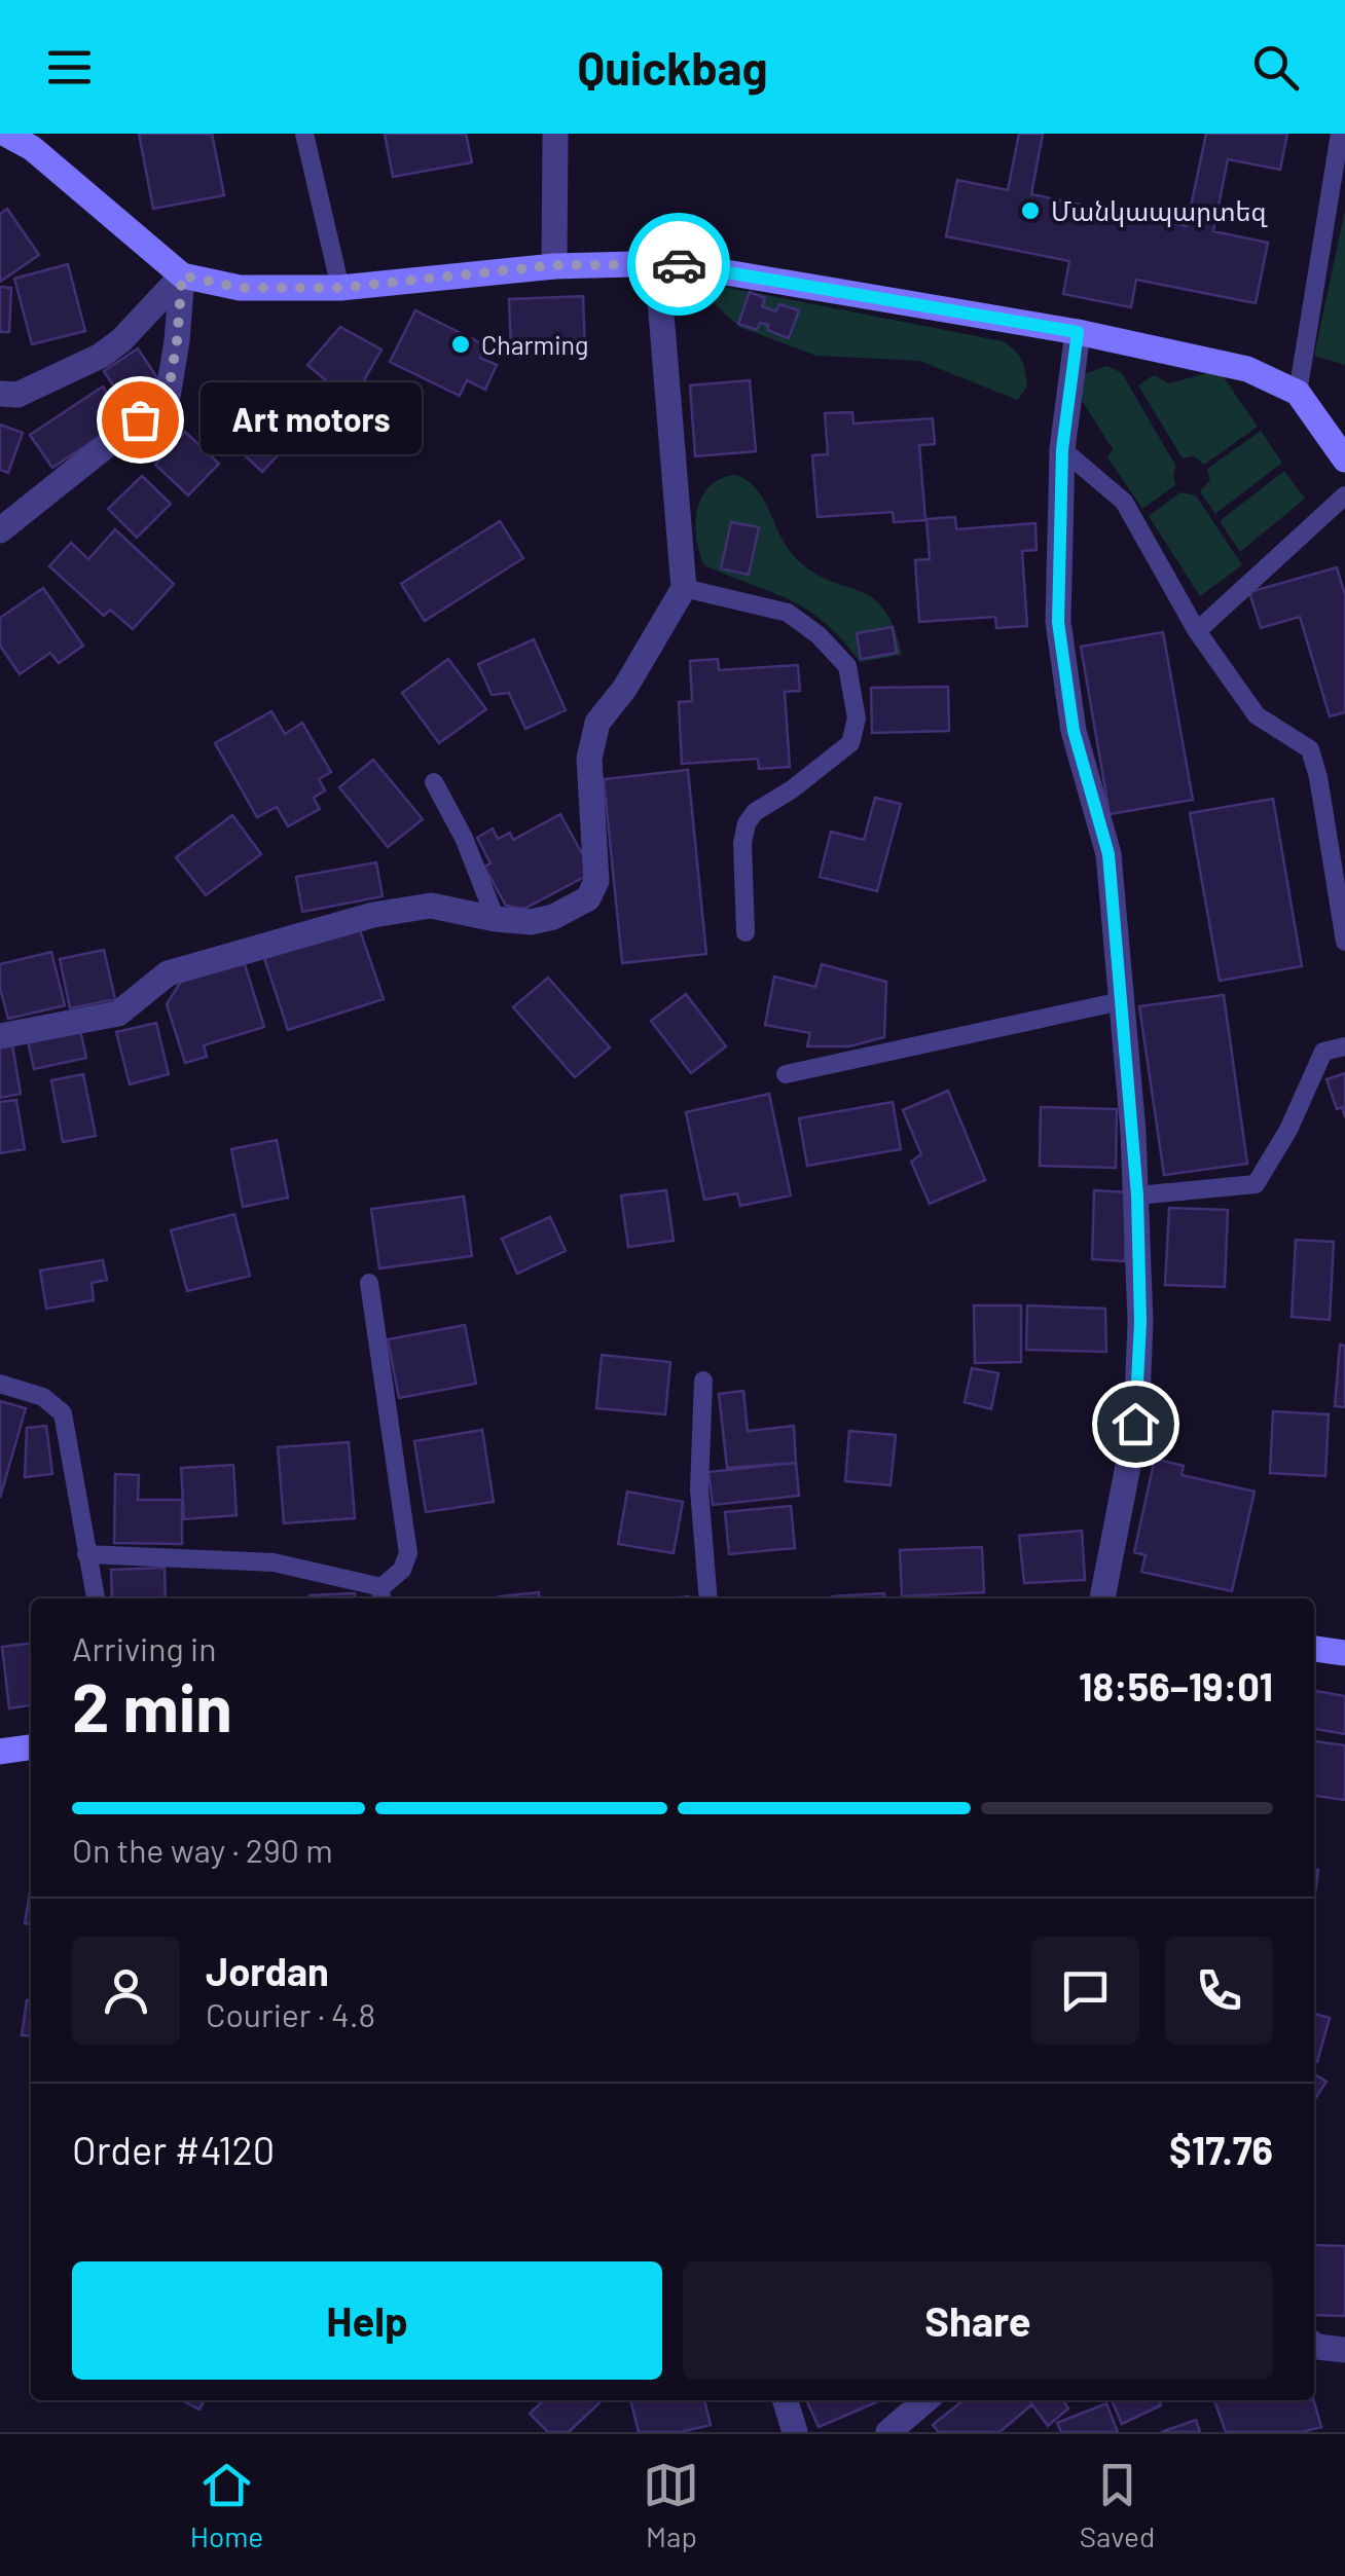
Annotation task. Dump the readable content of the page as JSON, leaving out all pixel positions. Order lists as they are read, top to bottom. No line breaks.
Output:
{"places":["Մանկապարտեզ","Charming","Art motors"],"page":{"header":"Quickbag","bubble":"Art motors","heading":["2 min","Arriving in","18:56–19:01"],"panel":["Jordan","Courier · 4.8","Order #4120","$17.76"],"bar":"On the way · 290 m","buttons":["Help","Share"],"tabs":["Home","Map","Saved"]}}
